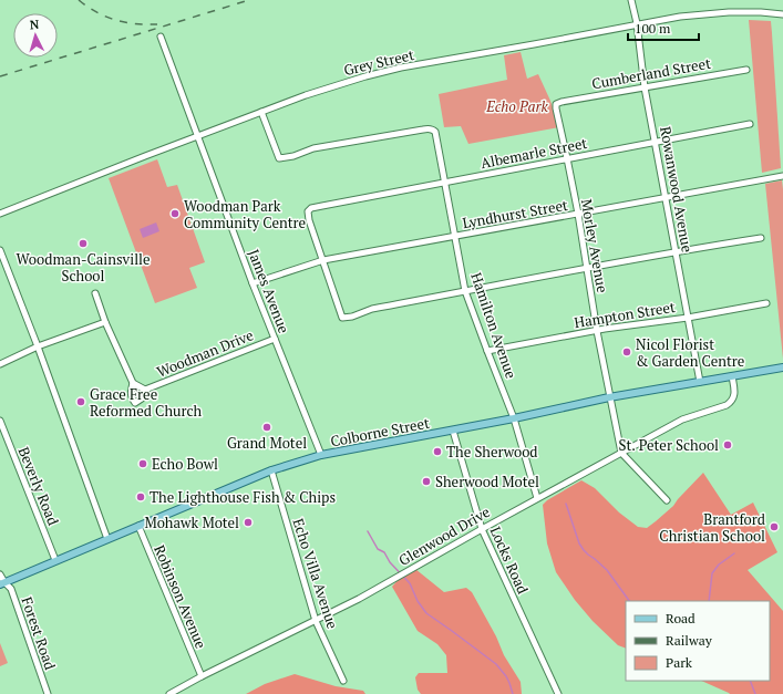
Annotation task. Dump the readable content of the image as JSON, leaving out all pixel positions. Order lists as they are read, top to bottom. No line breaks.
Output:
{"streets":{"main road":["Colborne Street"],"street":["Grey Street","Cumberland Street","Albemarle Street","Rowanwood Avenue","Lyndhurst Street","Morley Avenue","James Avenue","Hampton Street","Hamilton Avenue","Woodman Drive","Beverly Road","Glenwood Drive","Locks Road","Echo Villa Avenue","Robinson Avenue","Forest Road"]},"crossings":[["Grey Street","Rowanwood Avenue"],["Grey Street","James Avenue"],["Grey Street","Hamilton Avenue"],["Cumberland Street","Rowanwood Avenue"],["Cumberland Street","Morley Avenue"],["Albemarle Street","Rowanwood Avenue"],["Albemarle Street","Lyndhurst Street"],["Albemarle Street","Morley Avenue"],["Albemarle Street","Hamilton Avenue"],["Rowanwood Avenue","Lyndhurst Street"],["Rowanwood Avenue","Hampton Street"],["Rowanwood Avenue","Colborne Street"],["Lyndhurst Street","Morley Avenue"],["Lyndhurst Street","James Avenue"],["Lyndhurst Street","Hamilton Avenue"],["Morley Avenue","Hampton Street"],["Morley Avenue","Colborne Street"],["Morley Avenue","Glenwood Drive"],["James Avenue","Woodman Drive"],["James Avenue","Colborne Street"],["Hampton Street","Hamilton Avenue"],["Hamilton Avenue","Colborne Street"],["Hamilton Avenue","Glenwood Drive"],["Colborne Street","Beverly Road"],["Colborne Street","Glenwood Drive"],["Colborne Street","Locks Road"],["Colborne Street","Echo Villa Avenue"],["Colborne Street","Robinson Avenue"],["Colborne Street","Forest Road"],["Glenwood Drive","Locks Road"],["Glenwood Drive","Echo Villa Avenue"],["Glenwood Drive","Robinson Avenue"]],"parks":["Echo Park"],"places":["Woodman Park Community Centre","Woodman-Cainsville School","Nicol Florist & Garden Centre","Grace Free Reformed Church","Grand Motel","St. Peter School","The Sherwood","Echo Bowl","Sherwood Motel","The Lighthouse Fish & Chips","Mohawk Motel","Brantford Christian School"],"legend":["Road","Railway","Park"],"scale_bar":"100 m","north":"top"}
